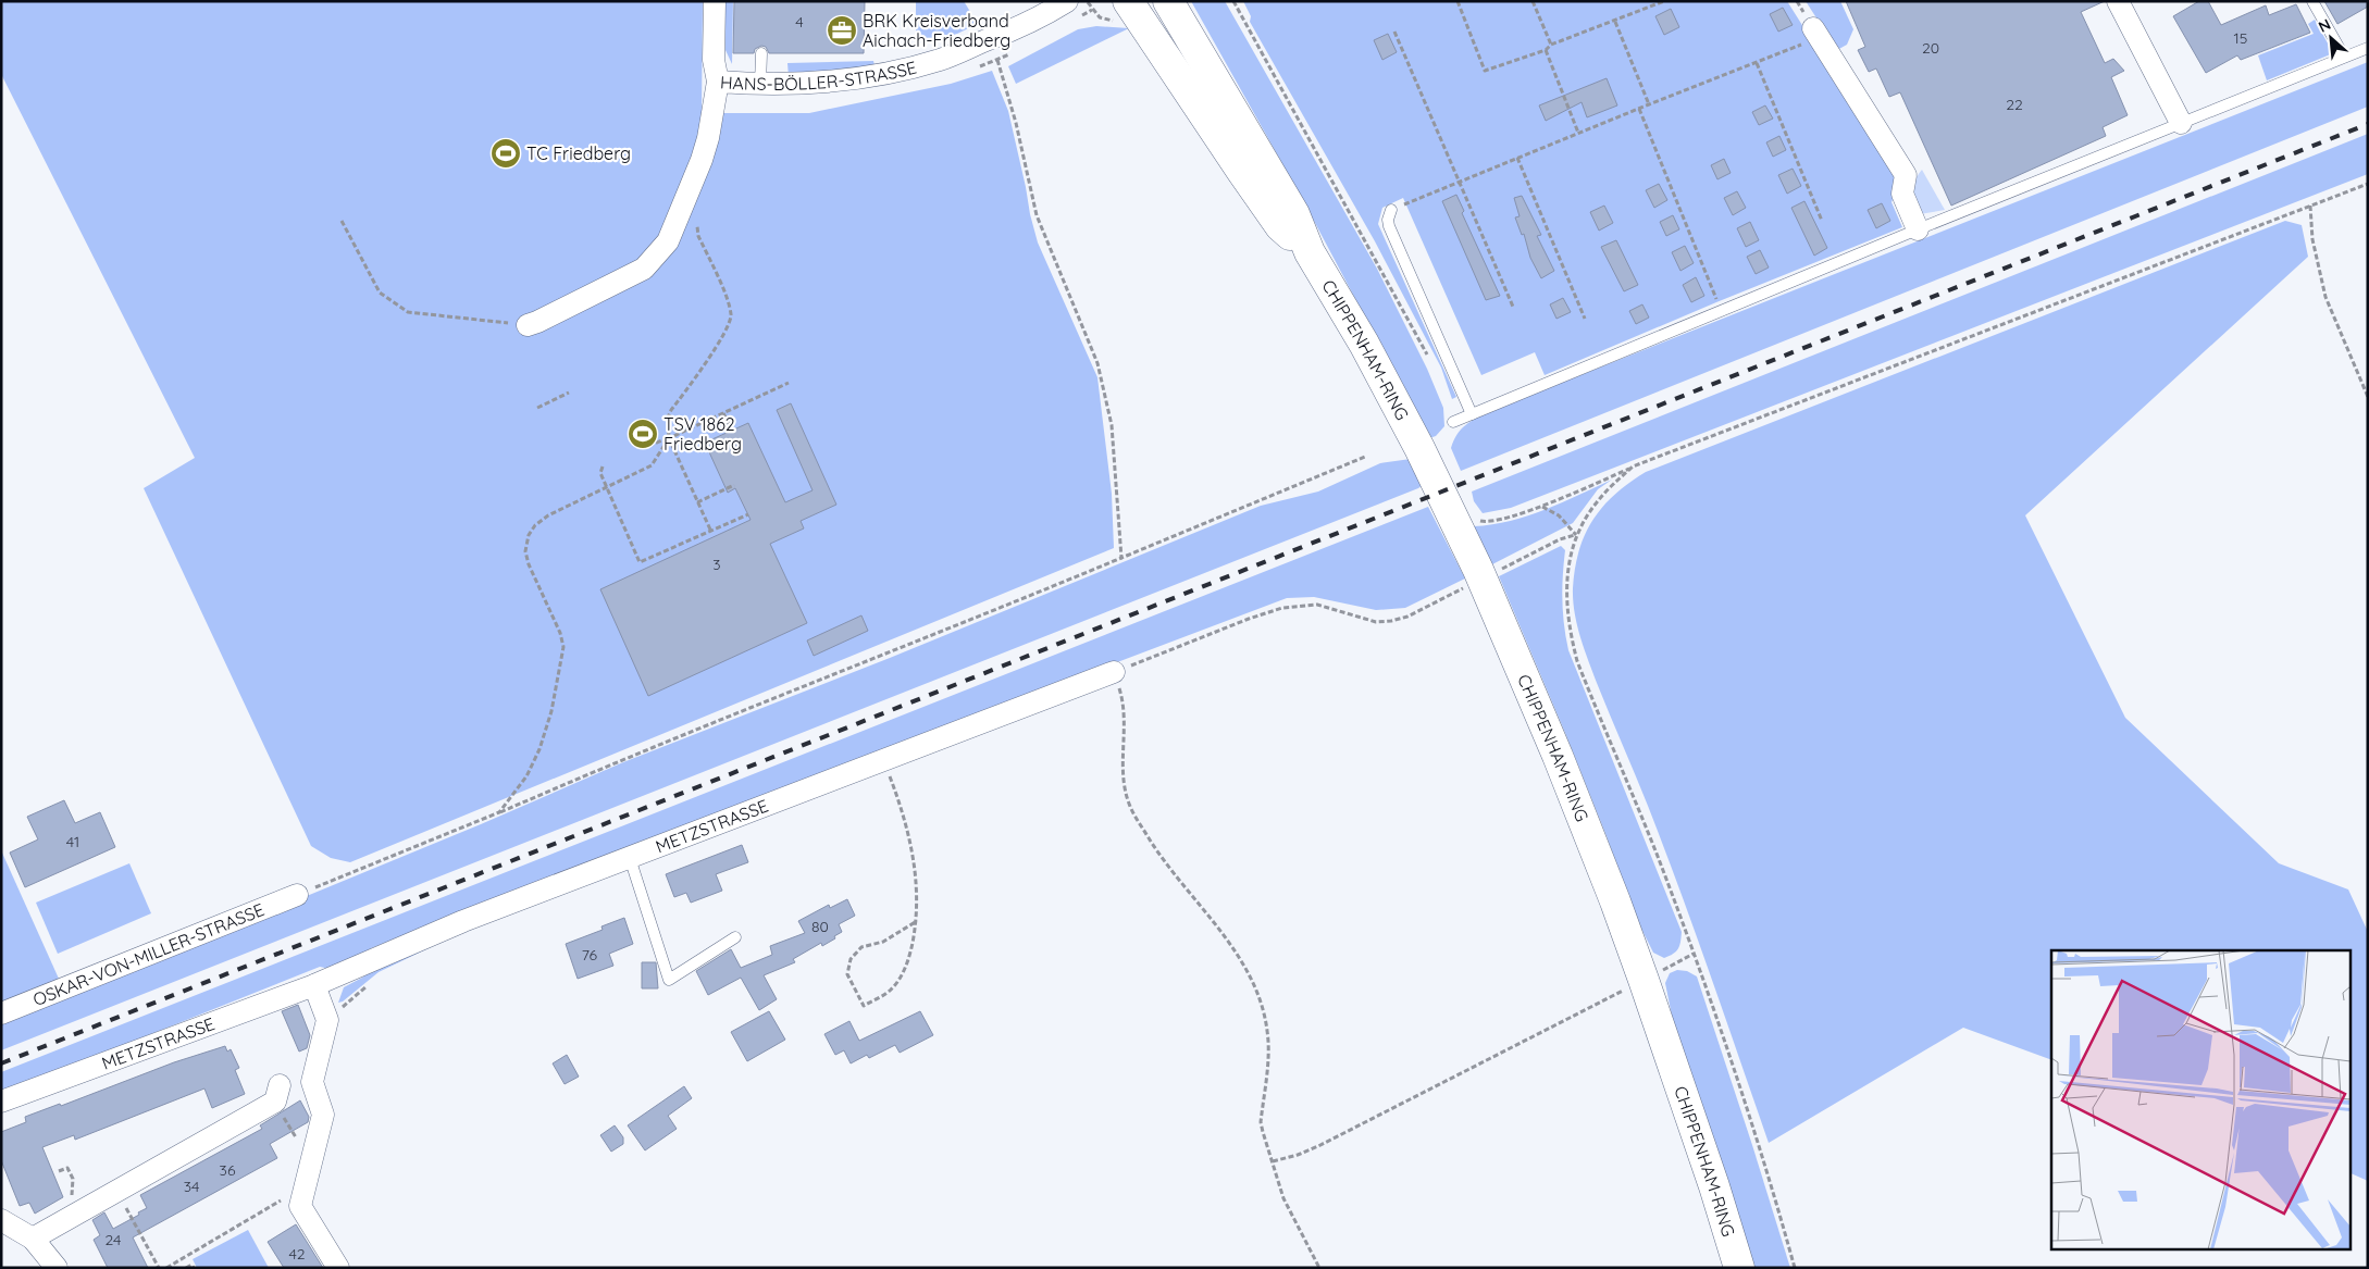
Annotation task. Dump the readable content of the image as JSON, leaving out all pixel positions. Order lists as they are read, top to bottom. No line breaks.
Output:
{"streets":{"main road":["CHIPPENHAM-RING"],"street":["HANS-BÖLLER-STRASSE","METZSTRASSE","OSKAR-VON-MILLER-STRASSE"]},"places":{"office":["BRK Kreisverband Aichach-Friedberg"],"sports":["TC Friedberg","TSV 1862 Friedberg"]},"house_numbers":["4","15","20","22","3","41","80","76","36","34","24","42"],"north":"top left"}
